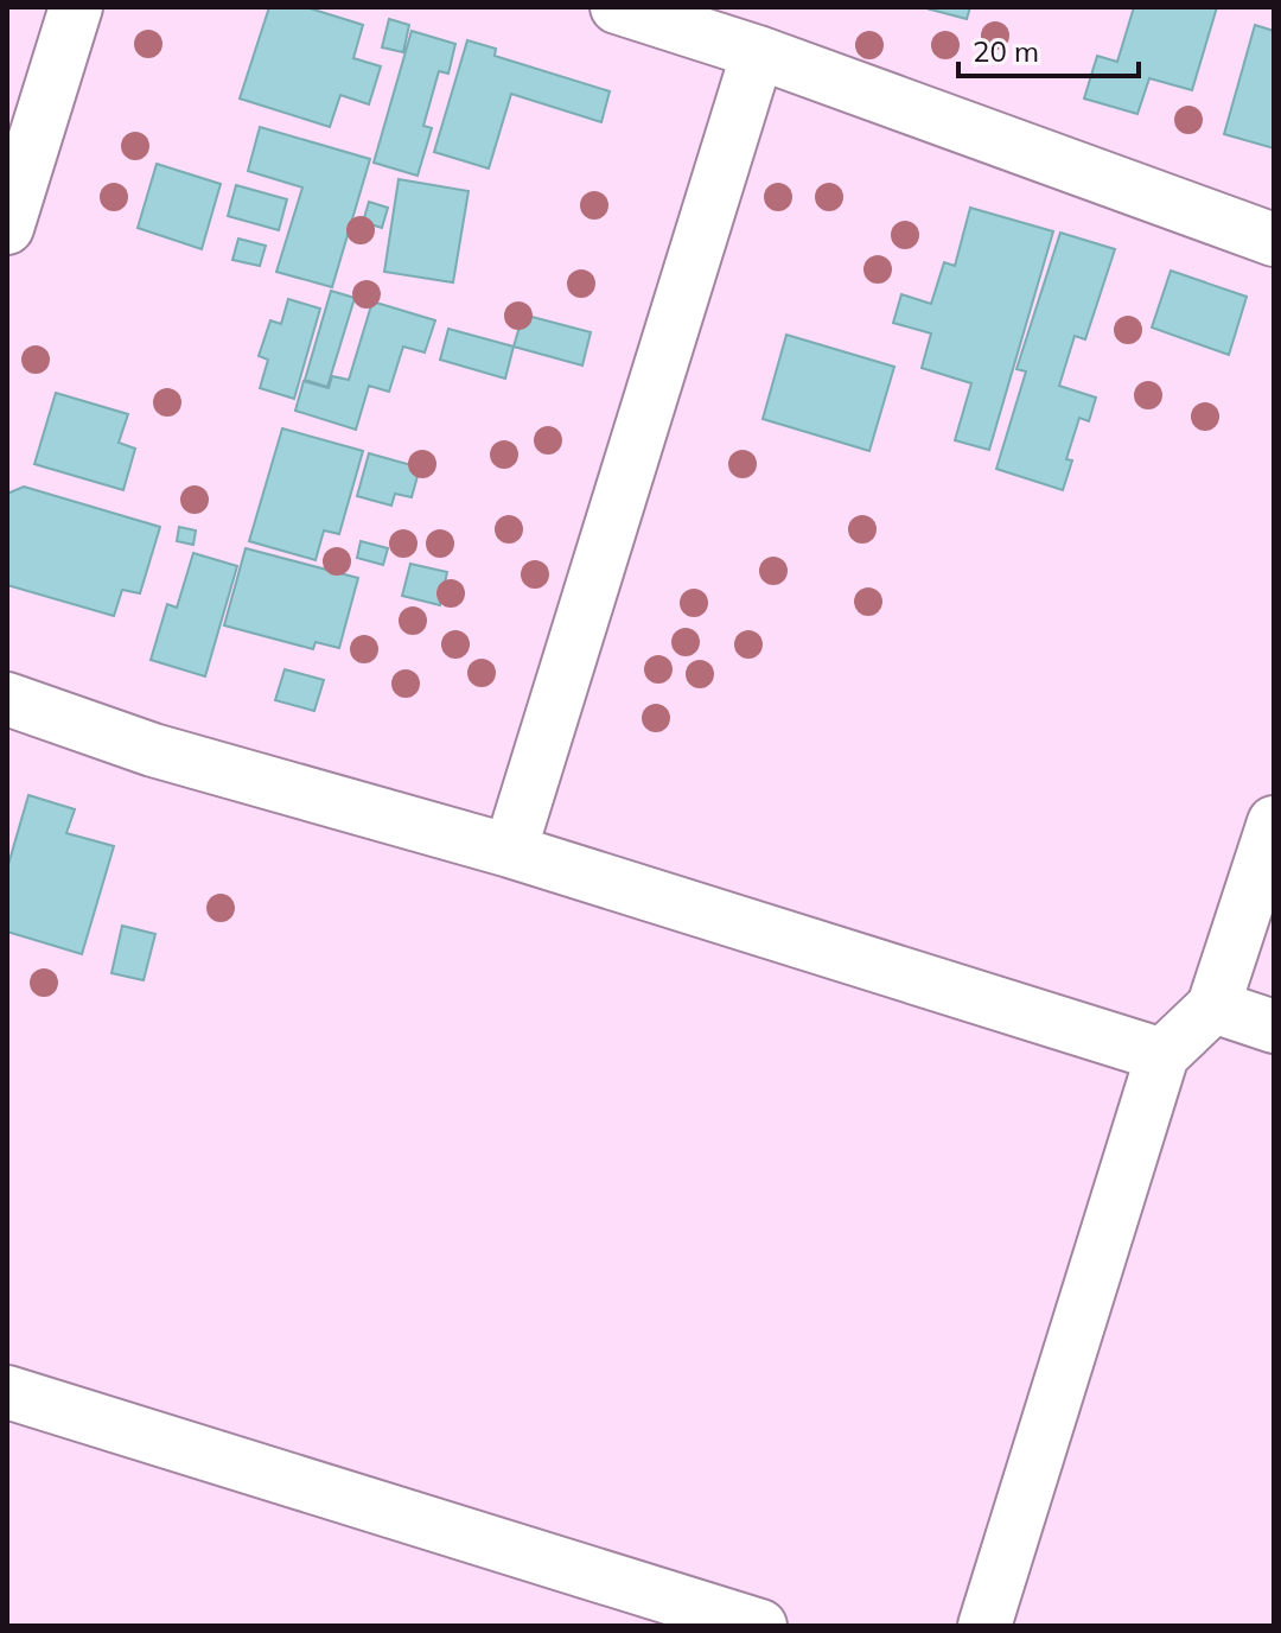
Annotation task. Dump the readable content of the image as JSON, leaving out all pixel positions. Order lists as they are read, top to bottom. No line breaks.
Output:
{"scale_bar":"20 m"}
